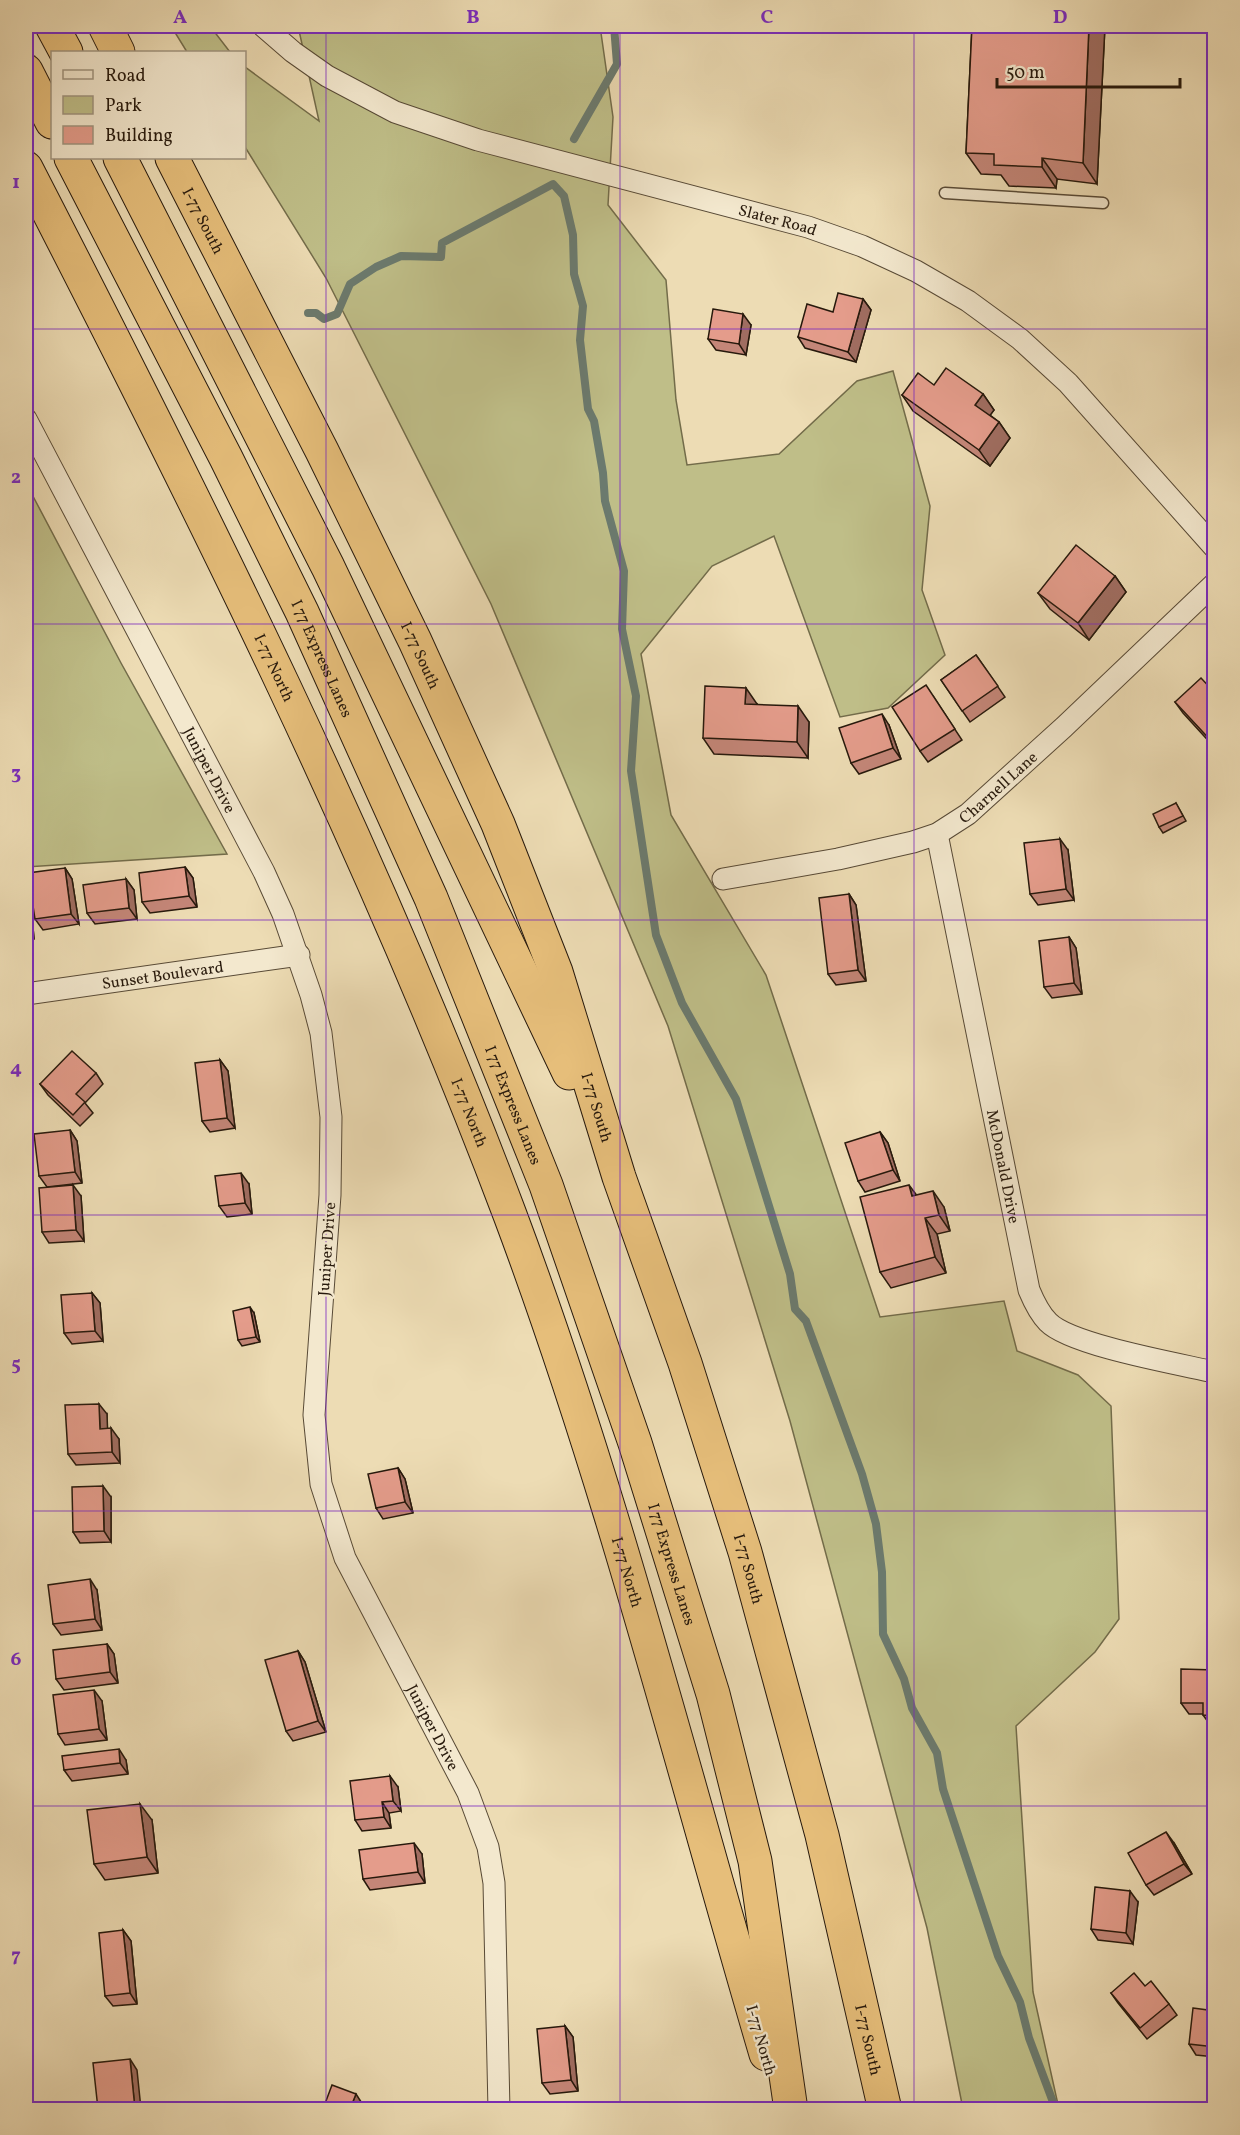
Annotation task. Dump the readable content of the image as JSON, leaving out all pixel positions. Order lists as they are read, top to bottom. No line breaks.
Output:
{"streets":{"highway":["I-77 South","I 77 Express Lanes","I-77 North"],"street":["Slater Road","Juniper Drive","Charnell Lane","Sunset Boulevard","McDonald Drive"]},"crossings":[["Juniper Drive","Sunset Boulevard"],["Charnell Lane","McDonald Drive"]],"legend":["Road","Park","Building"],"scale_bar":"50 m","grid":{"columns":["A","B","C","D"],"rows":["1","2","3","4","5","6","7"]}}
